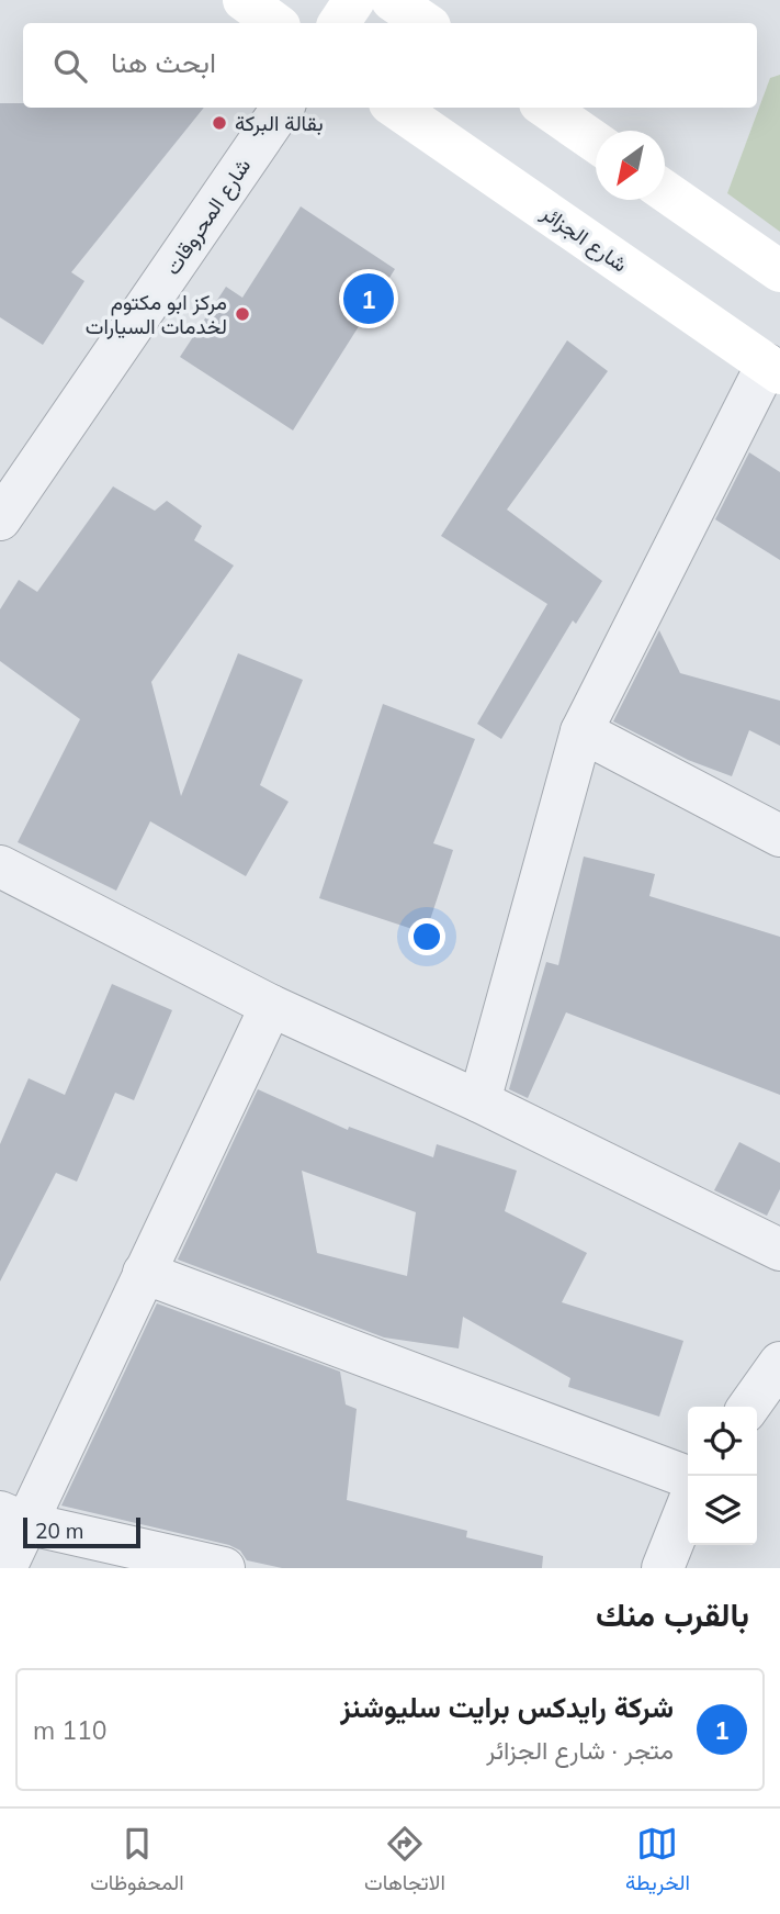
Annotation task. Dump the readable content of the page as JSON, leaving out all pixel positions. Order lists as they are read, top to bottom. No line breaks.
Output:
{"streets":{"main road":["شارع الجزائر"],"street":["شارع المحروقات"]},"places":["بقالة البركة","مركز ابو مكتوم لخدمات السيارات"],"scale_bar":"20 m","north":"bottom left","page":{"search":"ابحث هنا","pins":"1","scale":"20 m","heading":"بالقرب منك","list":[{"mark":"1","name":"شركة رايدكس برايت سليوشنز","note":"متجر · شارع الجزائر","value":"110 m"}],"nav":["الخريطة","الاتجاهات","المحفوظات"]}}
